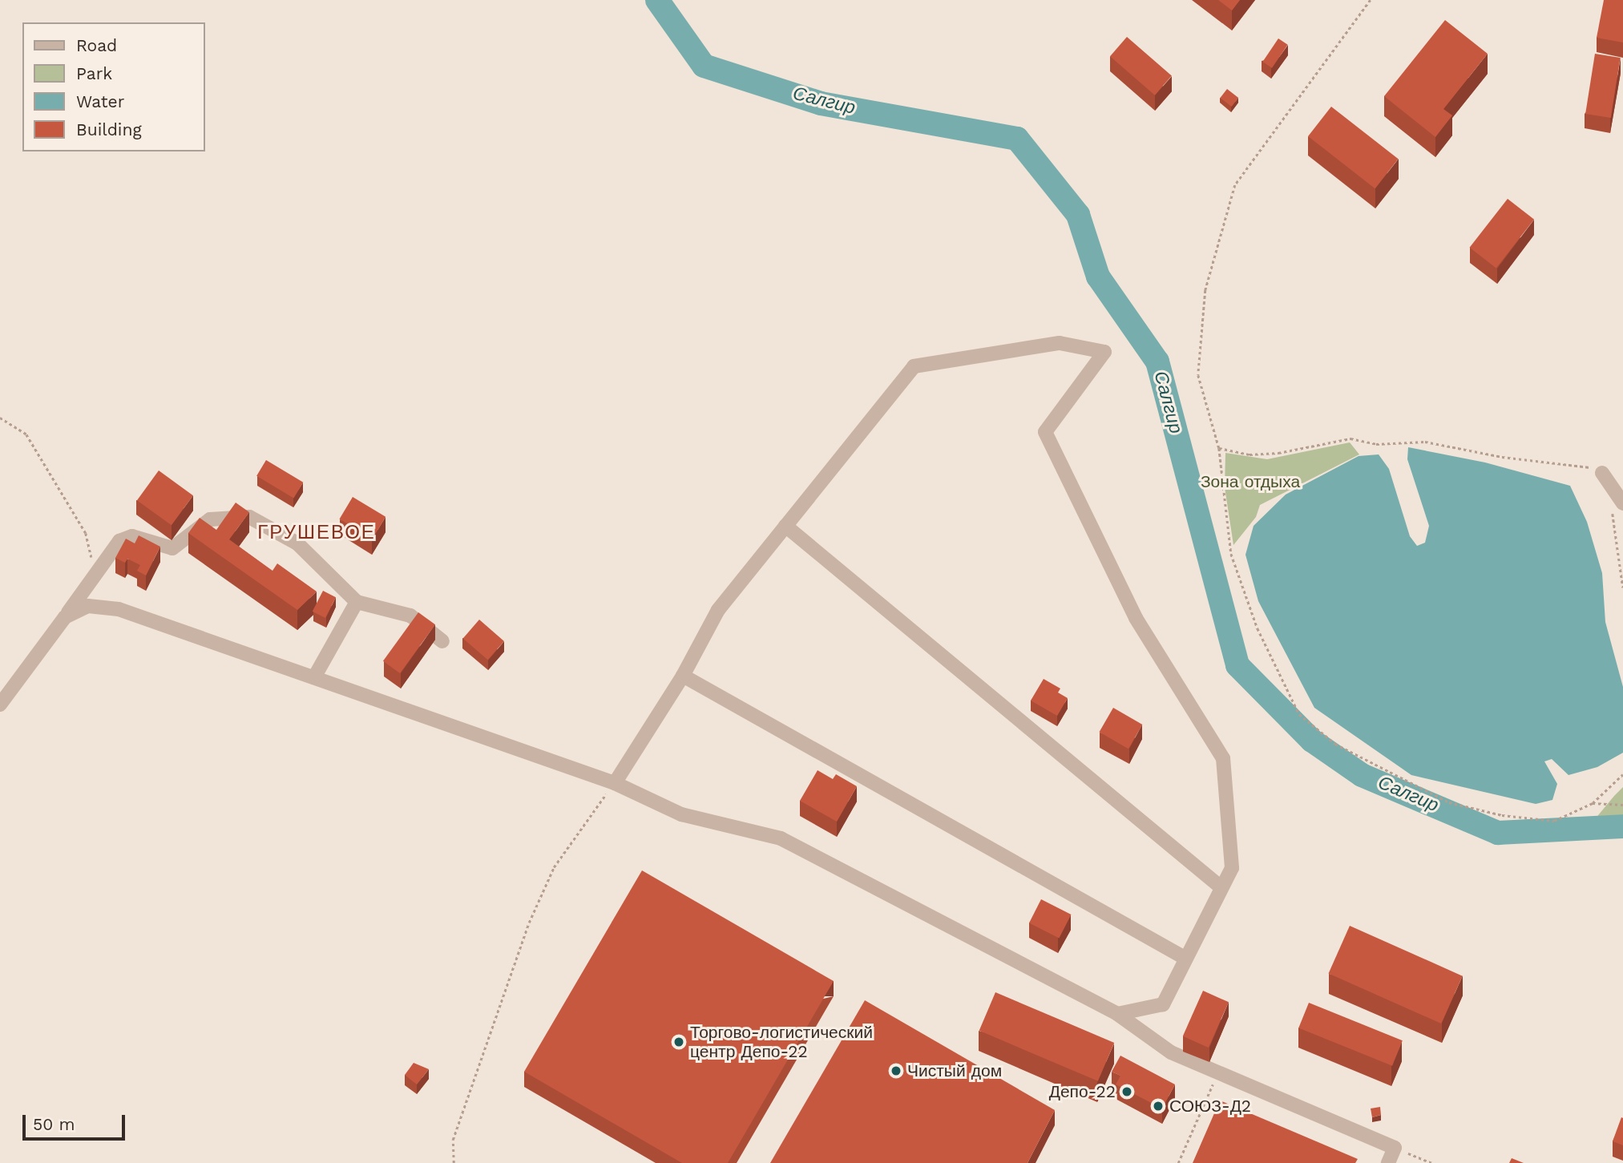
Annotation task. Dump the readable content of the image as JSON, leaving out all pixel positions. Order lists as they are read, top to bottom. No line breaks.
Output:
{"districts":["ГРУШЕВОЕ"],"water":["Салгир"],"parks":["Зона отдыха"],"places":["Торгово-логистический центр Депо-22","Чистый дом","Депо-22","СОЮЗ-Д2"],"legend":["Road","Park","Water","Building"],"scale_bar":"50 m"}
